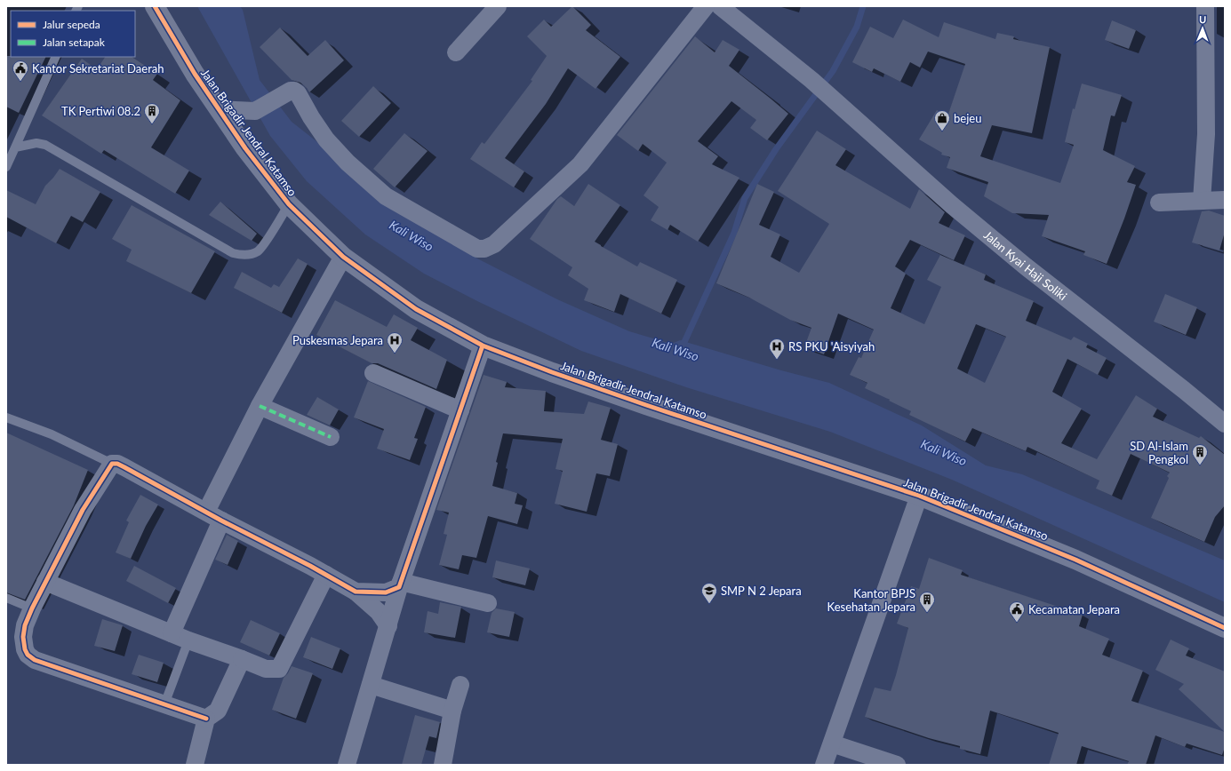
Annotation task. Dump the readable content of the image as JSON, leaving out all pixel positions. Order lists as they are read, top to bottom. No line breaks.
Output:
{"streets":{"street":["Jalan Brigadir Jendral Katamso","Jalan Kyai Haji Soliki"]},"water":["Kali Wiso"],"places":{"public building":["Kantor Sekretariat Daerah","Kecamatan Jepara"],"building":["TK Pertiwi 08.2","SD Al-Islam Pengkol","Kantor BPJS Kesehatan Jepara"],"shop":["bejeu"],"hospital":["Puskesmas Jepara","RS PKU 'Aisyiyah"],"school or university":["SMP N 2 Jepara"]},"legend":["Jalur sepeda","Jalan setapak"],"north":"top"}
